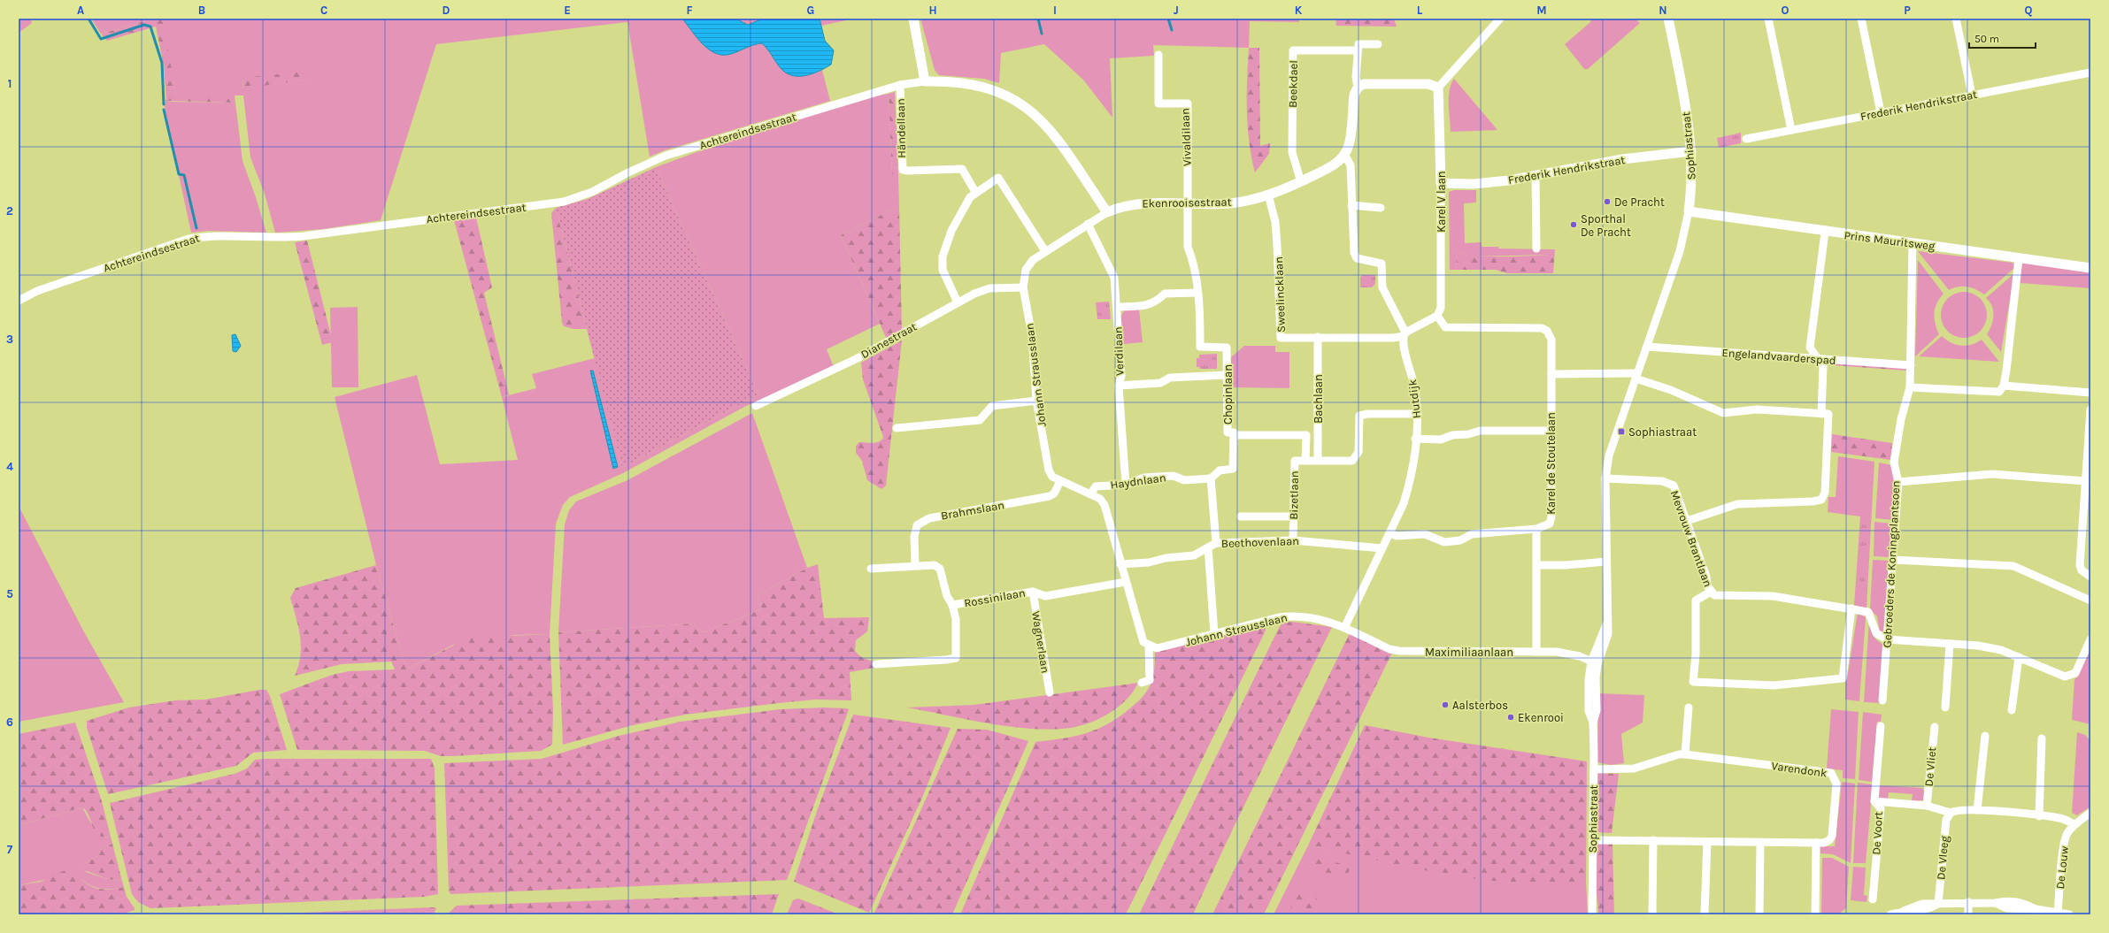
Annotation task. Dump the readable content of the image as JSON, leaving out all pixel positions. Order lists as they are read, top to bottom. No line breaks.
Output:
{"streets":{"street":["Beekdael","Frederik Hendrikstraat","Händellaan","Achtereindsestraat","Vivaldilaan","Sophiastraat","Karel V laan","Ekenrooisestraat","Prins Mauritsweg","Sweelincklaan","Dianestraat","Verdilaan","Engelandvaarderspad","Johann Strausslaan","Chopinlaan","Bachlaan","Hutdijk","Karel de Stoutelaan","Haydnlaan","Bizetlaan","Brahmslaan","Mevrouw Brantlaan","Beethovenlaan","Gebroeders de Koningplantsoen","Rossinilaan","Wagnerlaan","Maximiliaanlaan","De Vliet","Varendonk","De Voort","De Vleeg","De Louw"]},"crossings":[["Beekdael","Ekenrooisestraat"],["Frederik Hendrikstraat","Sophiastraat"],["Frederik Hendrikstraat","Karel V laan"],["Händellaan","Achtereindsestraat"],["Vivaldilaan","Ekenrooisestraat"],["Vivaldilaan","Chopinlaan"],["Sophiastraat","Prins Mauritsweg"],["Sophiastraat","Engelandvaarderspad"],["Sophiastraat","Mevrouw Brantlaan"],["Sophiastraat","Maximiliaanlaan"],["Sophiastraat","Varendonk"],["Karel V laan","Karel de Stoutelaan"],["Ekenrooisestraat","Sweelincklaan"],["Ekenrooisestraat","Johann Strausslaan"],["Ekenrooisestraat","Chopinlaan"],["Ekenrooisestraat","Hutdijk"],["Prins Mauritsweg","Gebroeders de Koningplantsoen"],["Sweelincklaan","Bachlaan"],["Sweelincklaan","Hutdijk"],["Dianestraat","Johann Strausslaan"],["Verdilaan","Johann Strausslaan"],["Verdilaan","Haydnlaan"],["Engelandvaarderspad","Gebroeders de Koningplantsoen"],["Johann Strausslaan","Hutdijk"],["Johann Strausslaan","Haydnlaan"],["Johann Strausslaan","Brahmslaan"],["Johann Strausslaan","Beethovenlaan"],["Johann Strausslaan","Rossinilaan"],["Johann Strausslaan","Maximiliaanlaan"],["Chopinlaan","Haydnlaan"],["Hutdijk","Beethovenlaan"],["Hutdijk","Maximiliaanlaan"],["Karel de Stoutelaan","Maximiliaanlaan"],["Bizetlaan","Beethovenlaan"],["Mevrouw Brantlaan","Gebroeders de Koningplantsoen"],["Rossinilaan","Wagnerlaan"]],"places":{"other":["De Pracht","Sporthal De Pracht","Aalsterbos","Ekenrooi"],"transit":["Sophiastraat"]},"scale_bar":"50 m","grid":{"columns":["A","B","C","D","E","F","G","H","I","J","K","L","M","N","O","P","Q"],"rows":["1","2","3","4","5","6","7"]}}
